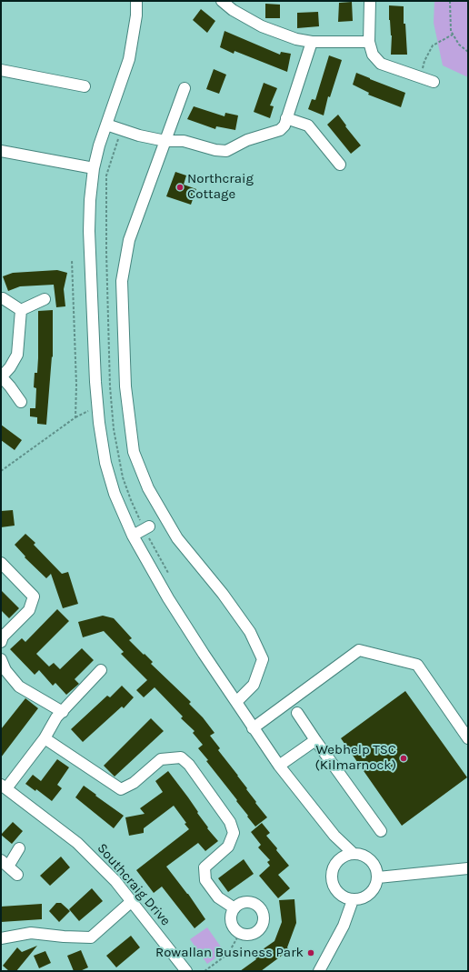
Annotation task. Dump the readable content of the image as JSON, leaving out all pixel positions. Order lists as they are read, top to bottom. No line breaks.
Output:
{"streets":{"street":["Southcraig Drive"]},"places":["Northcraig Cottage","Webhelp TSC (Kilmarnock)","Rowallan Business Park"]}
